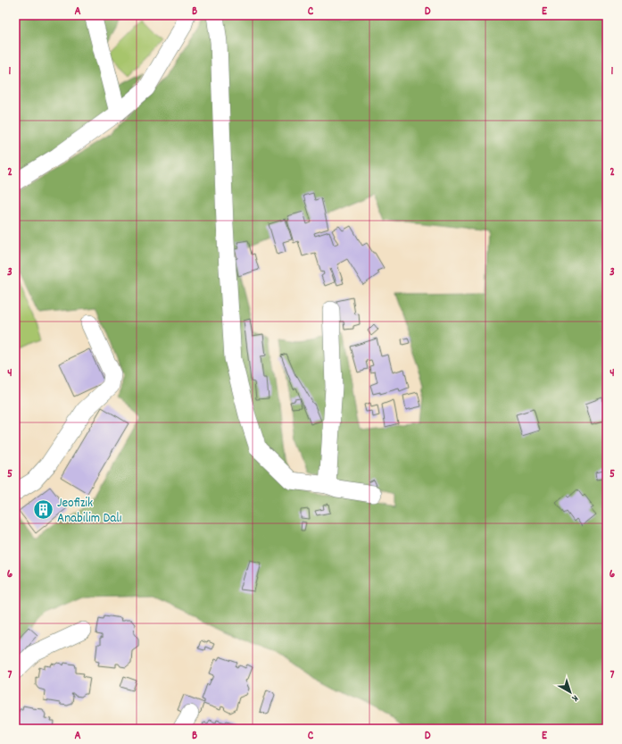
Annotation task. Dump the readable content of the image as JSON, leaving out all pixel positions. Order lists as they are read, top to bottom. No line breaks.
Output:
{"places":{"building":["Jeofizik Anabilim Dalı"]},"north":"bottom right","grid":{"columns":["A","B","C","D","E"],"rows":["1","2","3","4","5","6","7"]}}
